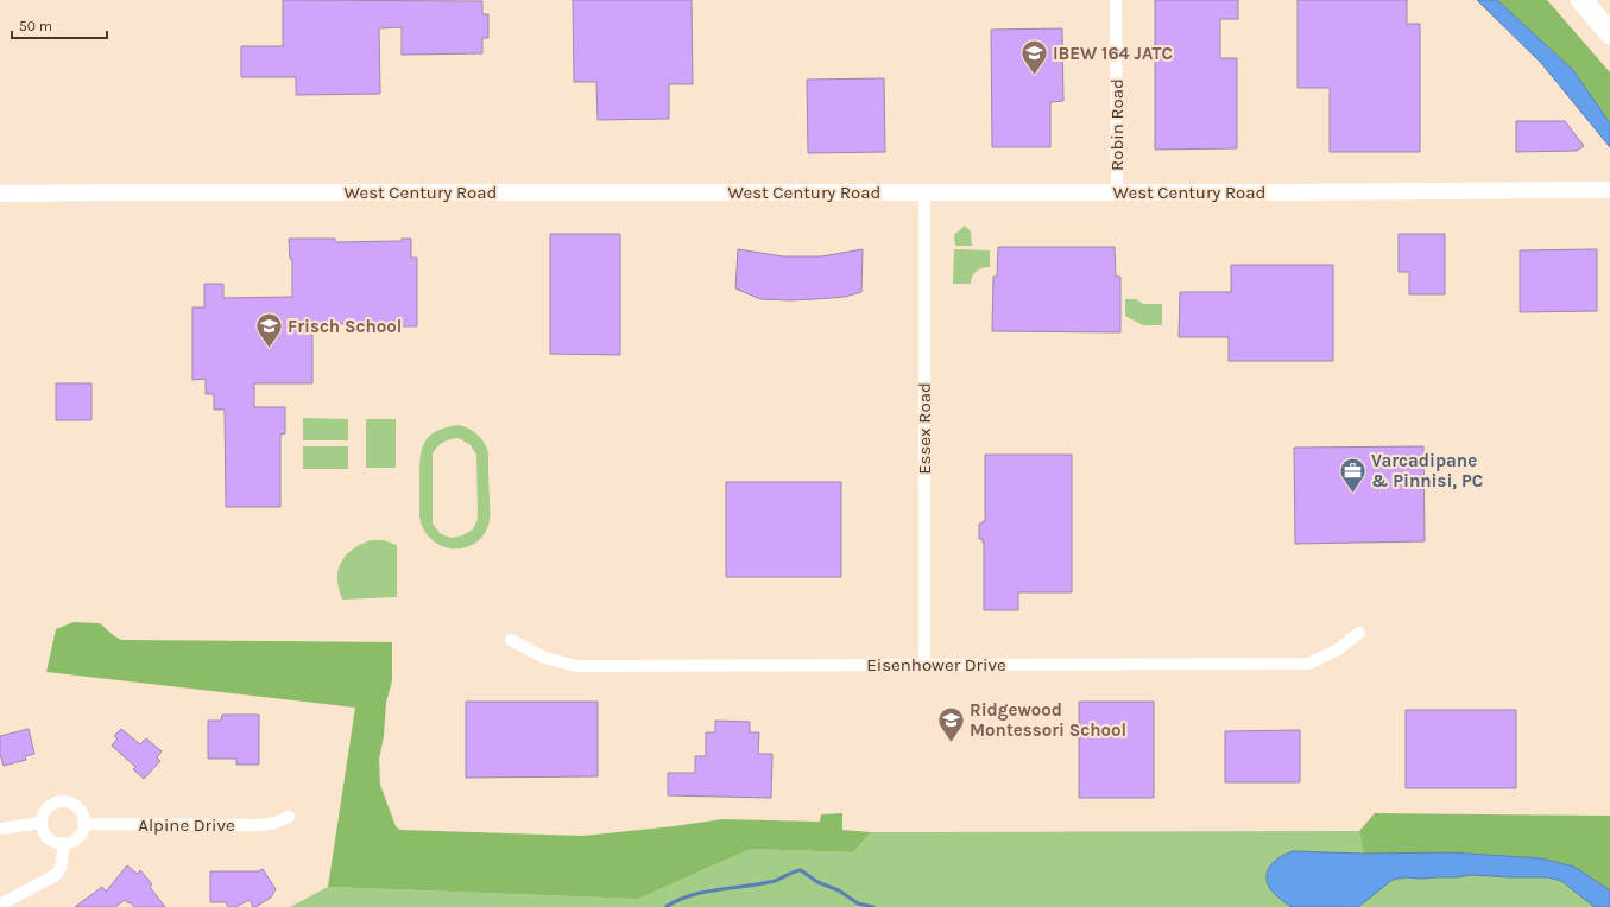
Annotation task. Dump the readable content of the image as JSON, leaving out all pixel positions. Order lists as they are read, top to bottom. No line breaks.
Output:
{"streets":{"main road":["West Century Road"],"street":["Robin Road","Essex Road","Eisenhower Drive","Alpine Drive"]},"crossings":[["Robin Road","West Century Road"],["West Century Road","Essex Road"],["Essex Road","Eisenhower Drive"]],"places":{"school or university":["IBEW 164 JATC","Frisch School","Ridgewood Montessori School"],"office":["Varcadipane & Pinnisi, PC"]},"scale_bar":"50 m"}
